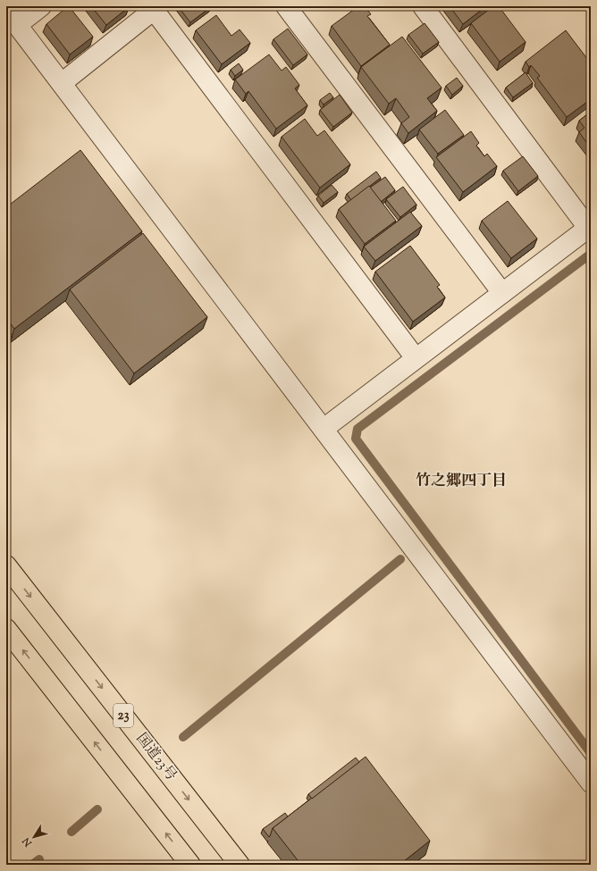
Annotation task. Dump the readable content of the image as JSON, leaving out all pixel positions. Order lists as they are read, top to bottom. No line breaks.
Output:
{"streets":{"highway":["23","国道23号"]},"districts":["竹之郷四丁目"],"north":"bottom left"}
